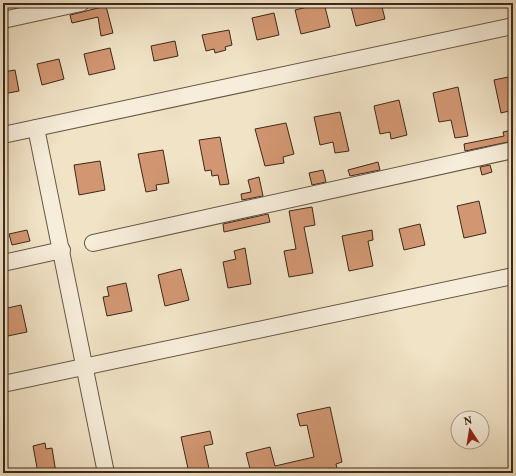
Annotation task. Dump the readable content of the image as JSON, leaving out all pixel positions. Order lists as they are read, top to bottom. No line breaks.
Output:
{"north":"top"}
